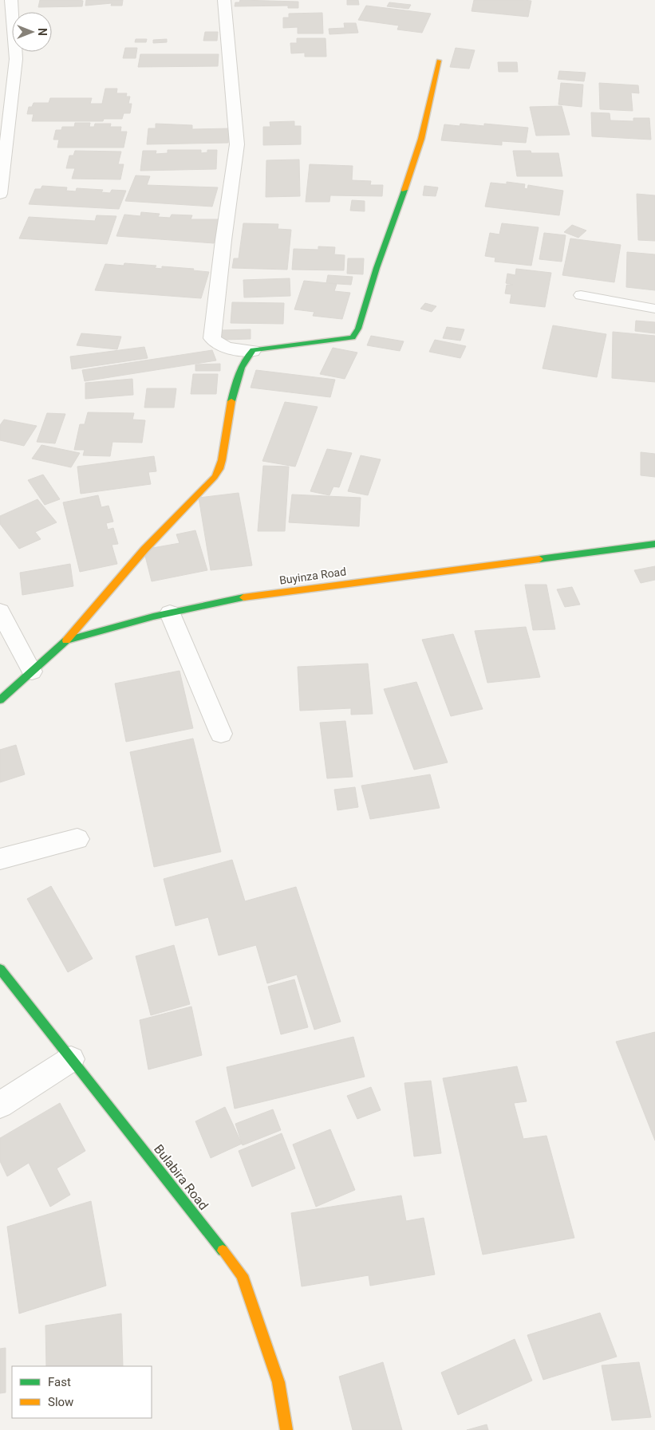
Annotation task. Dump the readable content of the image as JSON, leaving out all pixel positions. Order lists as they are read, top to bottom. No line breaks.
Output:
{"streets":{"street":["Buyinza Road","Bulabira Road"]},"legend":["Fast","Slow"],"north":"right"}
